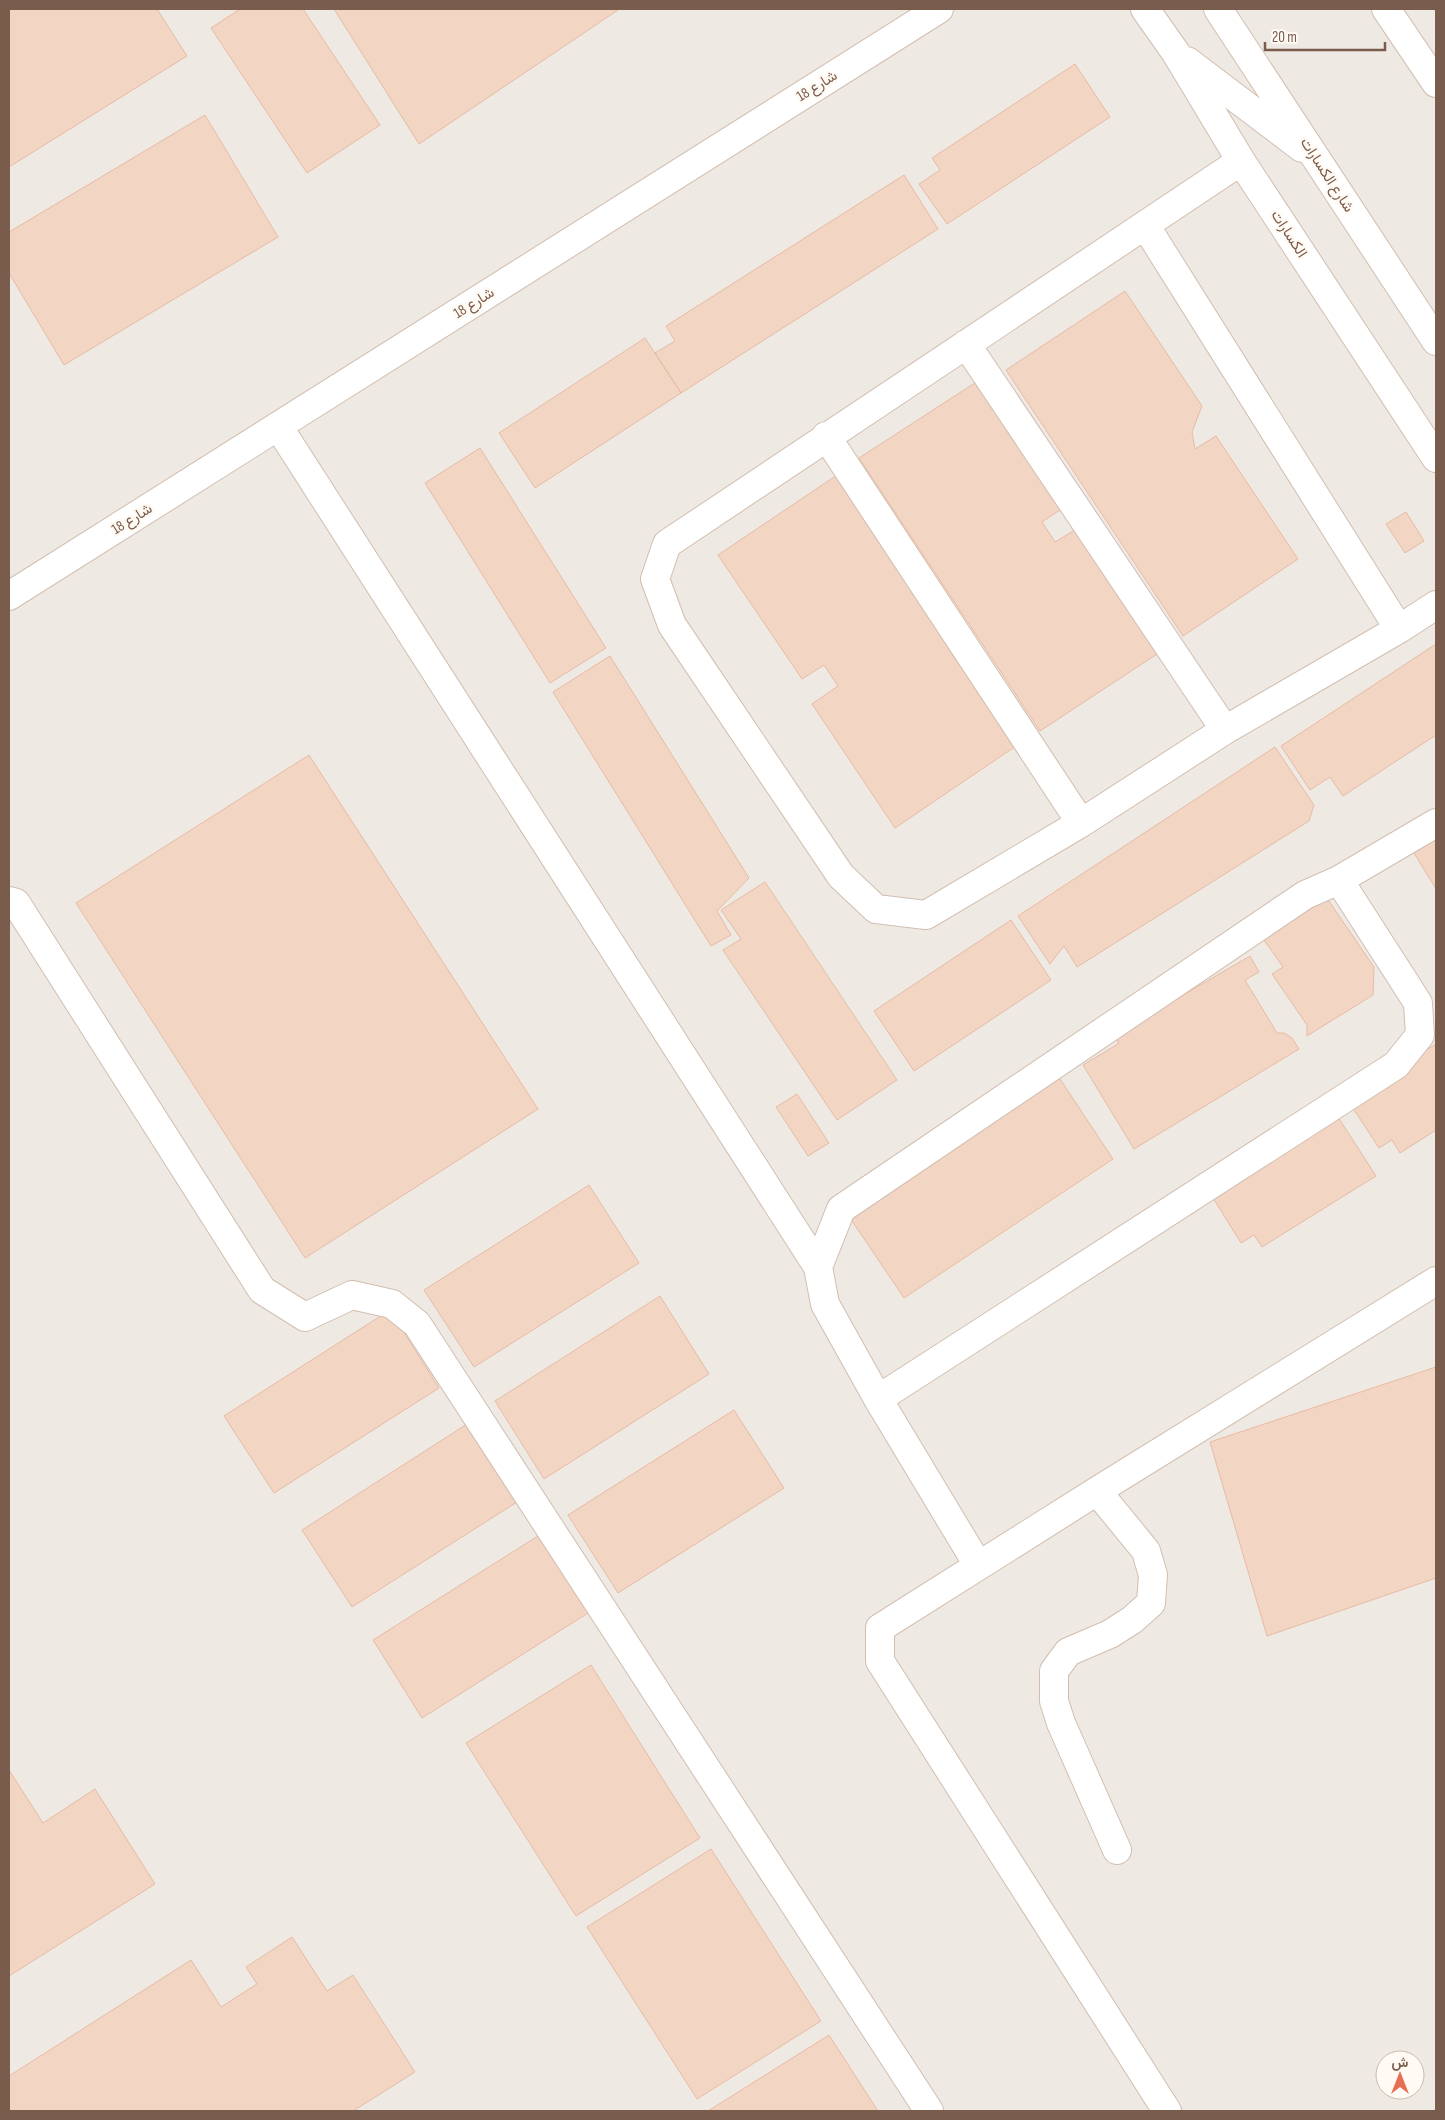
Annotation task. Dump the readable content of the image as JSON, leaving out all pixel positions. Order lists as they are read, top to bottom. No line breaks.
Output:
{"streets":{"street":["شارع 18","شارع الكسارات","الكسارات"]},"scale_bar":"20 m","north":"top"}
